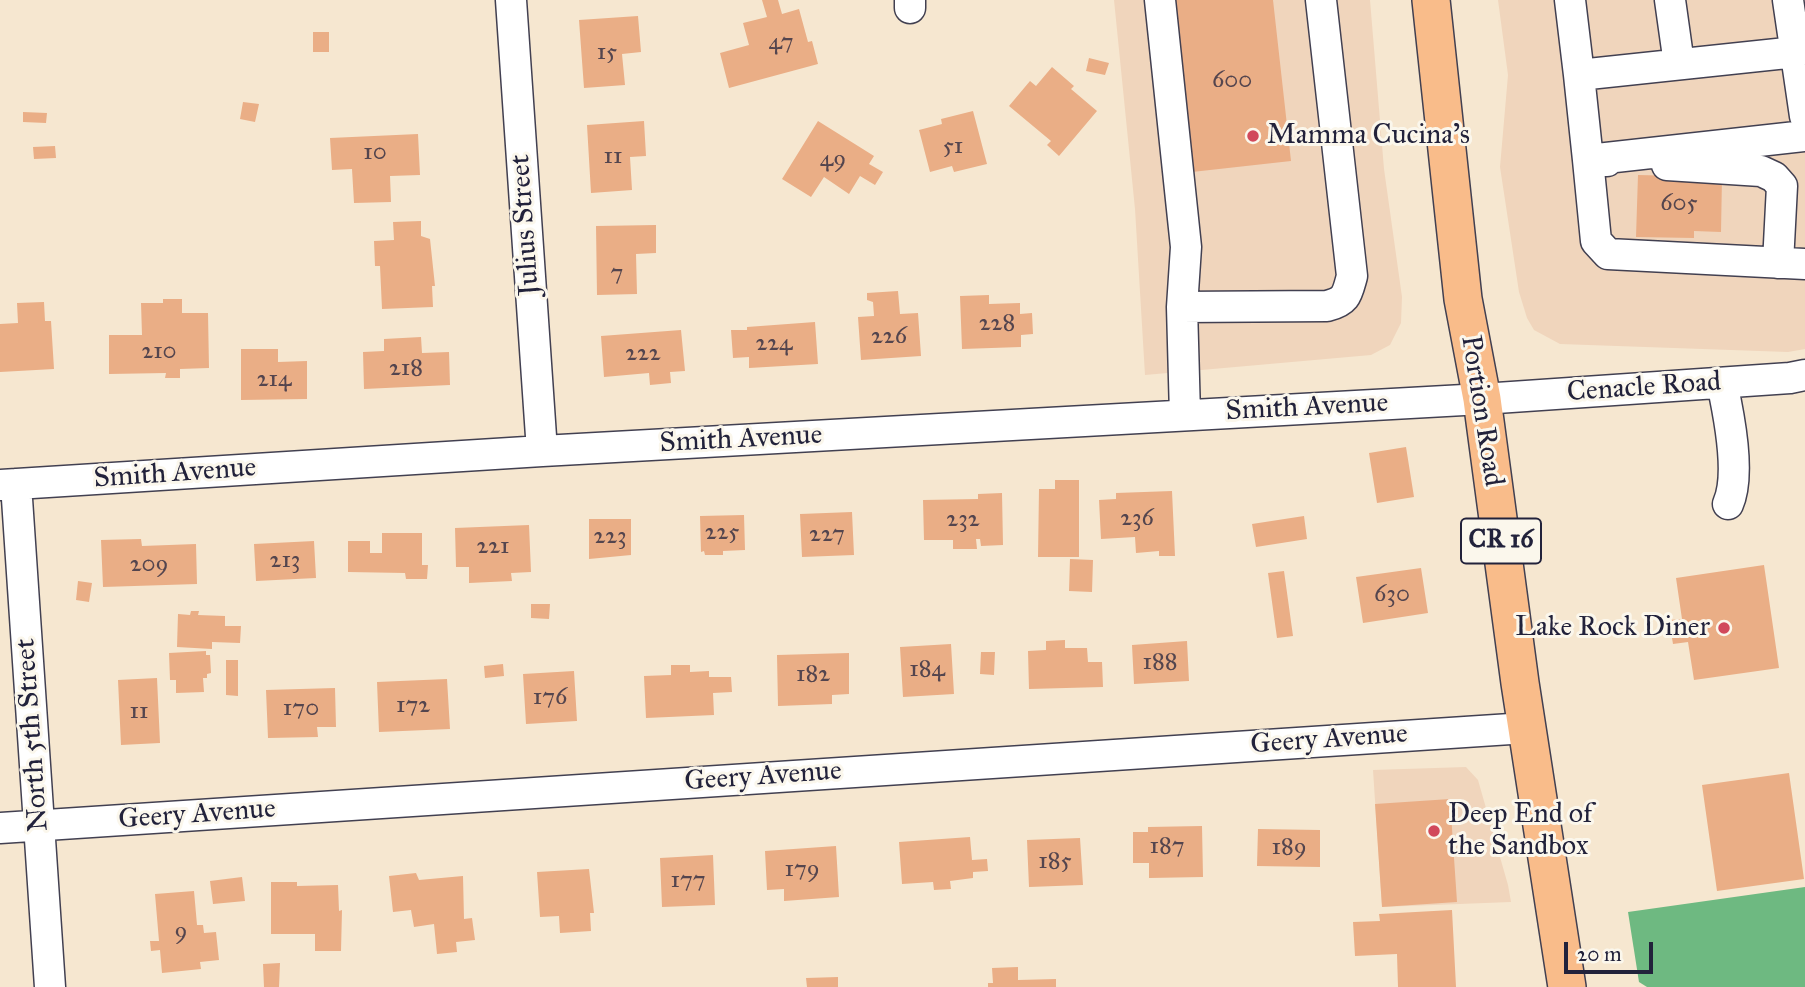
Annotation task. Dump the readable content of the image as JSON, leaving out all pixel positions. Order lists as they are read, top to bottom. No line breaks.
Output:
{"streets":{"main road":["Portion Road","CR 16"],"street":["Julius Street","Cenacle Road","Smith Avenue","North 5th Street","Geery Avenue"]},"crossings":[["Julius Street","Smith Avenue"],["Cenacle Road","Smith Avenue"],["Cenacle Road","Portion Road"],["Smith Avenue","Portion Road"],["Smith Avenue","North 5th Street"],["Portion Road","Geery Avenue"],["North 5th Street","Geery Avenue"]],"places":["Mamma Cucina's","Lake Rock Diner","Deep End of the Sandbox"],"house_numbers":["47","15","600","51","10","11","49","605","7","228","226","224","210","222","218","214","236","232","225","227","223","221","213","209","630","188","184","182","176","172","170","11","187","189","185","179","177","9"],"scale_bar":"20 m"}
